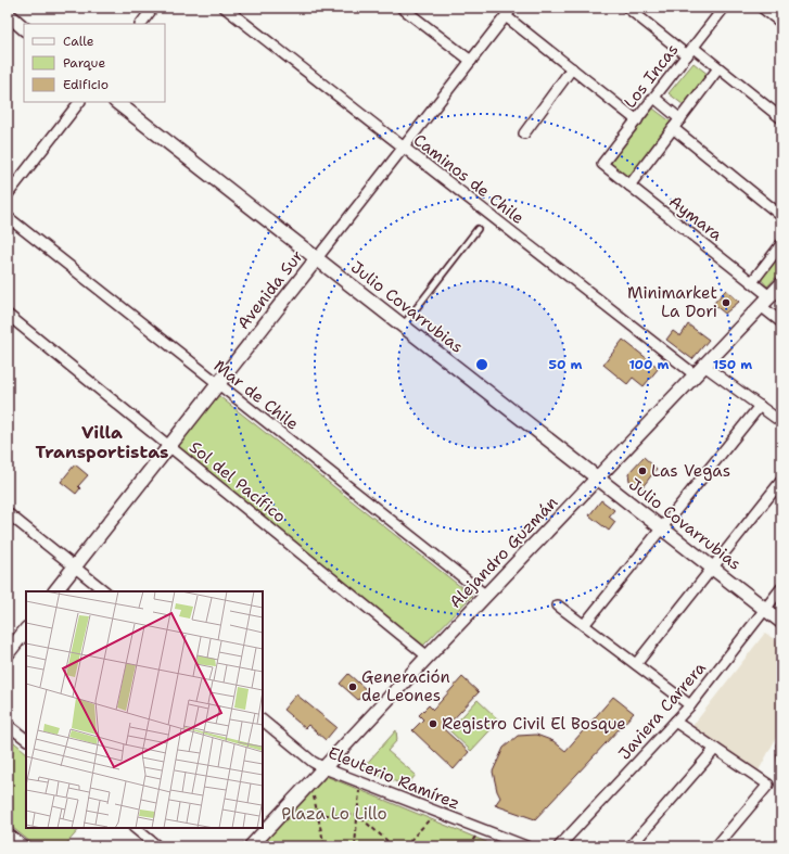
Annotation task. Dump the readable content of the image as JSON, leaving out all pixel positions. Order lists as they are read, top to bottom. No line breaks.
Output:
{"streets":{"street":["Los Incas","Caminos de Chile","Aymara","Avenida Sur","Julio Covarrubias","Mar de Chile","Sol del Pacífico","Alejandro Guzmán","Javiera Carrera","Eleuterio Ramírez"]},"crossings":[["Los Incas","Aymara"],["Caminos de Chile","Avenida Sur"],["Caminos de Chile","Alejandro Guzmán"],["Aymara","Alejandro Guzmán"],["Avenida Sur","Julio Covarrubias"],["Avenida Sur","Mar de Chile"],["Avenida Sur","Sol del Pacífico"],["Julio Covarrubias","Alejandro Guzmán"],["Julio Covarrubias","Javiera Carrera"],["Mar de Chile","Alejandro Guzmán"],["Sol del Pacífico","Alejandro Guzmán"],["Alejandro Guzmán","Eleuterio Ramírez"]],"districts":["Villa Transportistas"],"parks":["Plaza Lo Lillo"],"places":["Minimarket La Dori","Las Vegas","Generación de Leones","Registro Civil El Bosque"],"legend":["Calle","Parque","Edificio"],"rings":["50 m","100 m","150 m"]}
